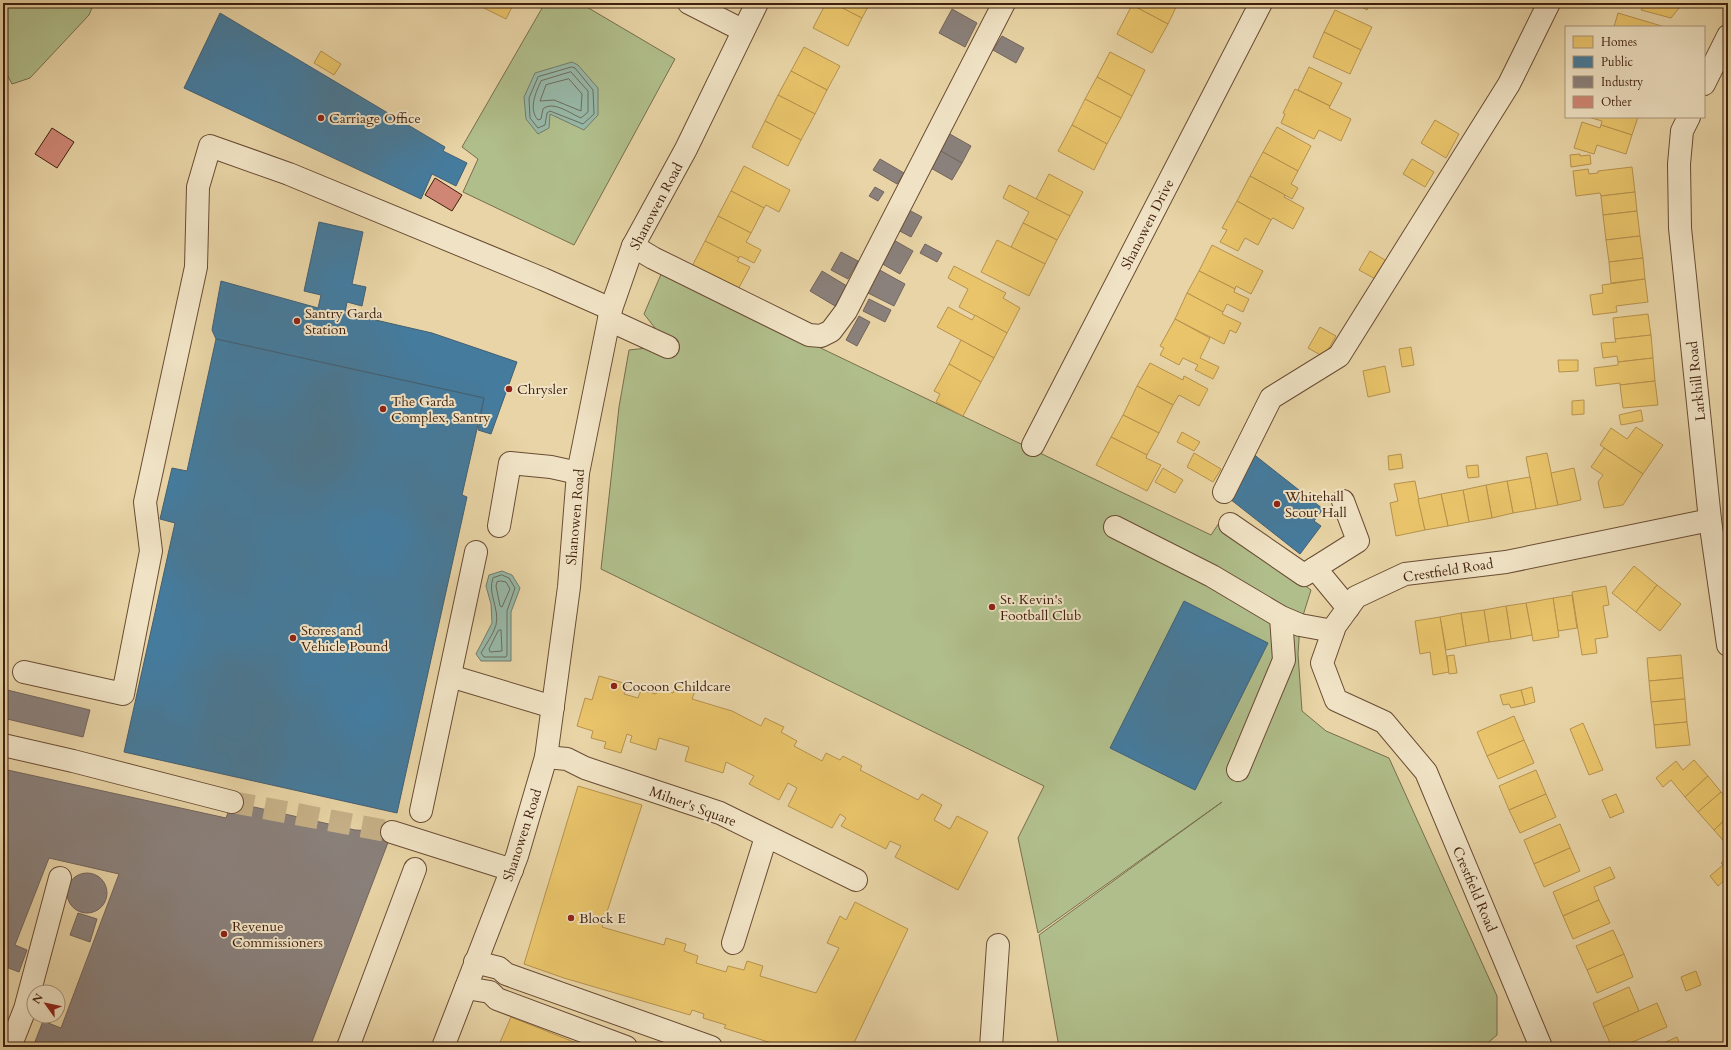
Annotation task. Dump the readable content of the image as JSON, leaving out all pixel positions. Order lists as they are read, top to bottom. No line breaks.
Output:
{"streets":{"street":["Shanowen Road","Shanowen Drive","Larkhill Road","Crestfield Road","Milner's Square"]},"crossings":[["Shanowen Road","Milner's Square"],["Larkhill Road","Crestfield Road"]],"places":["Carriage Office","Santry Garda Station","Chrysler","The Garda Complex, Santry","Whitehall Scout Hall","St. Kevin's Football Club","Stores and Vehicle Pound","Cocoon Childcare","Block E","Revenue Commissioners"],"legend":["Homes","Public","Industry","Other"],"north":"top left"}
